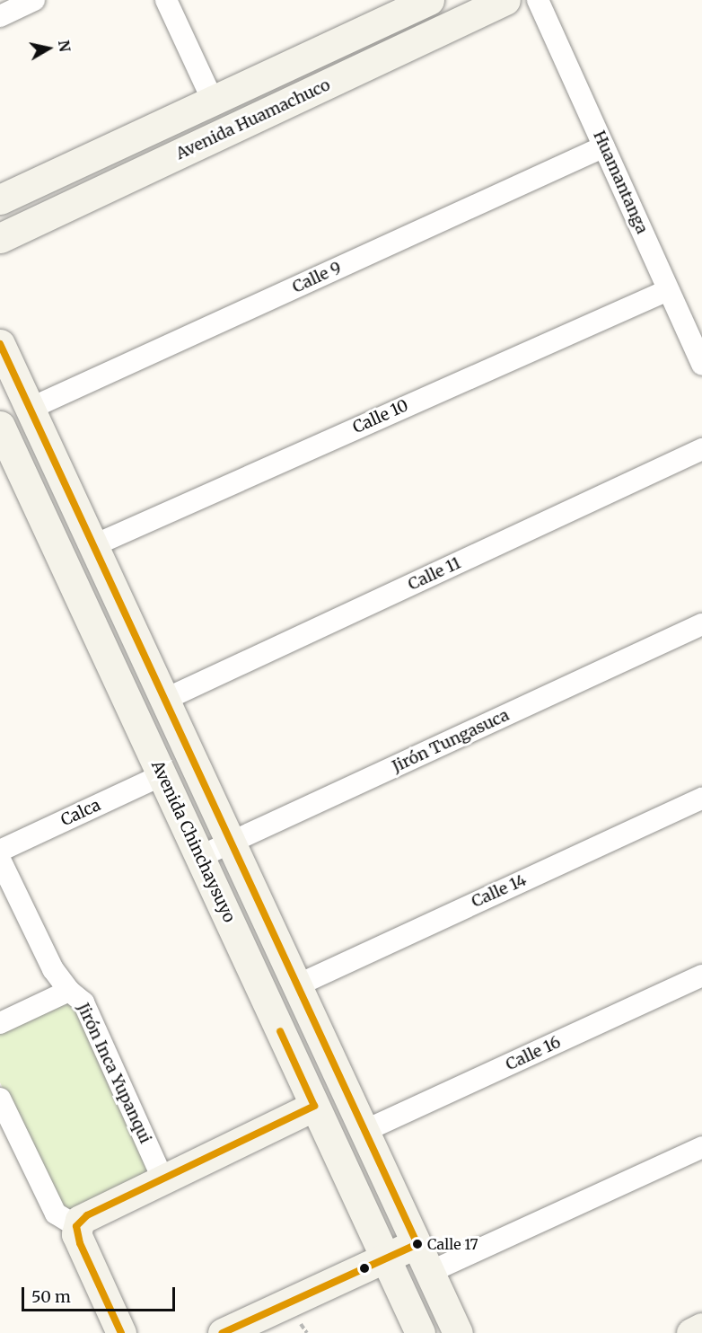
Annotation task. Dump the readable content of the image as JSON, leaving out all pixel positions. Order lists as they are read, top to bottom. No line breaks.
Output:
{"streets":{"main road":["Avenida Huamachuco","Avenida Chinchaysuyo"],"street":["Huamantanga","Calle 9","Calle 10","Calle 11","Jirón Tungasuca","Calca","Calle 14","Calle 16","Jirón Inca Yupanqui"]},"crossings":[["Huamantanga","Calle 9"],["Huamantanga","Calle 10"],["Jirón Tungasuca","Avenida Chinchaysuyo"],["Calca","Avenida Chinchaysuyo"]],"places":["Calle 17"],"scale_bar":"50 m","north":"right"}
